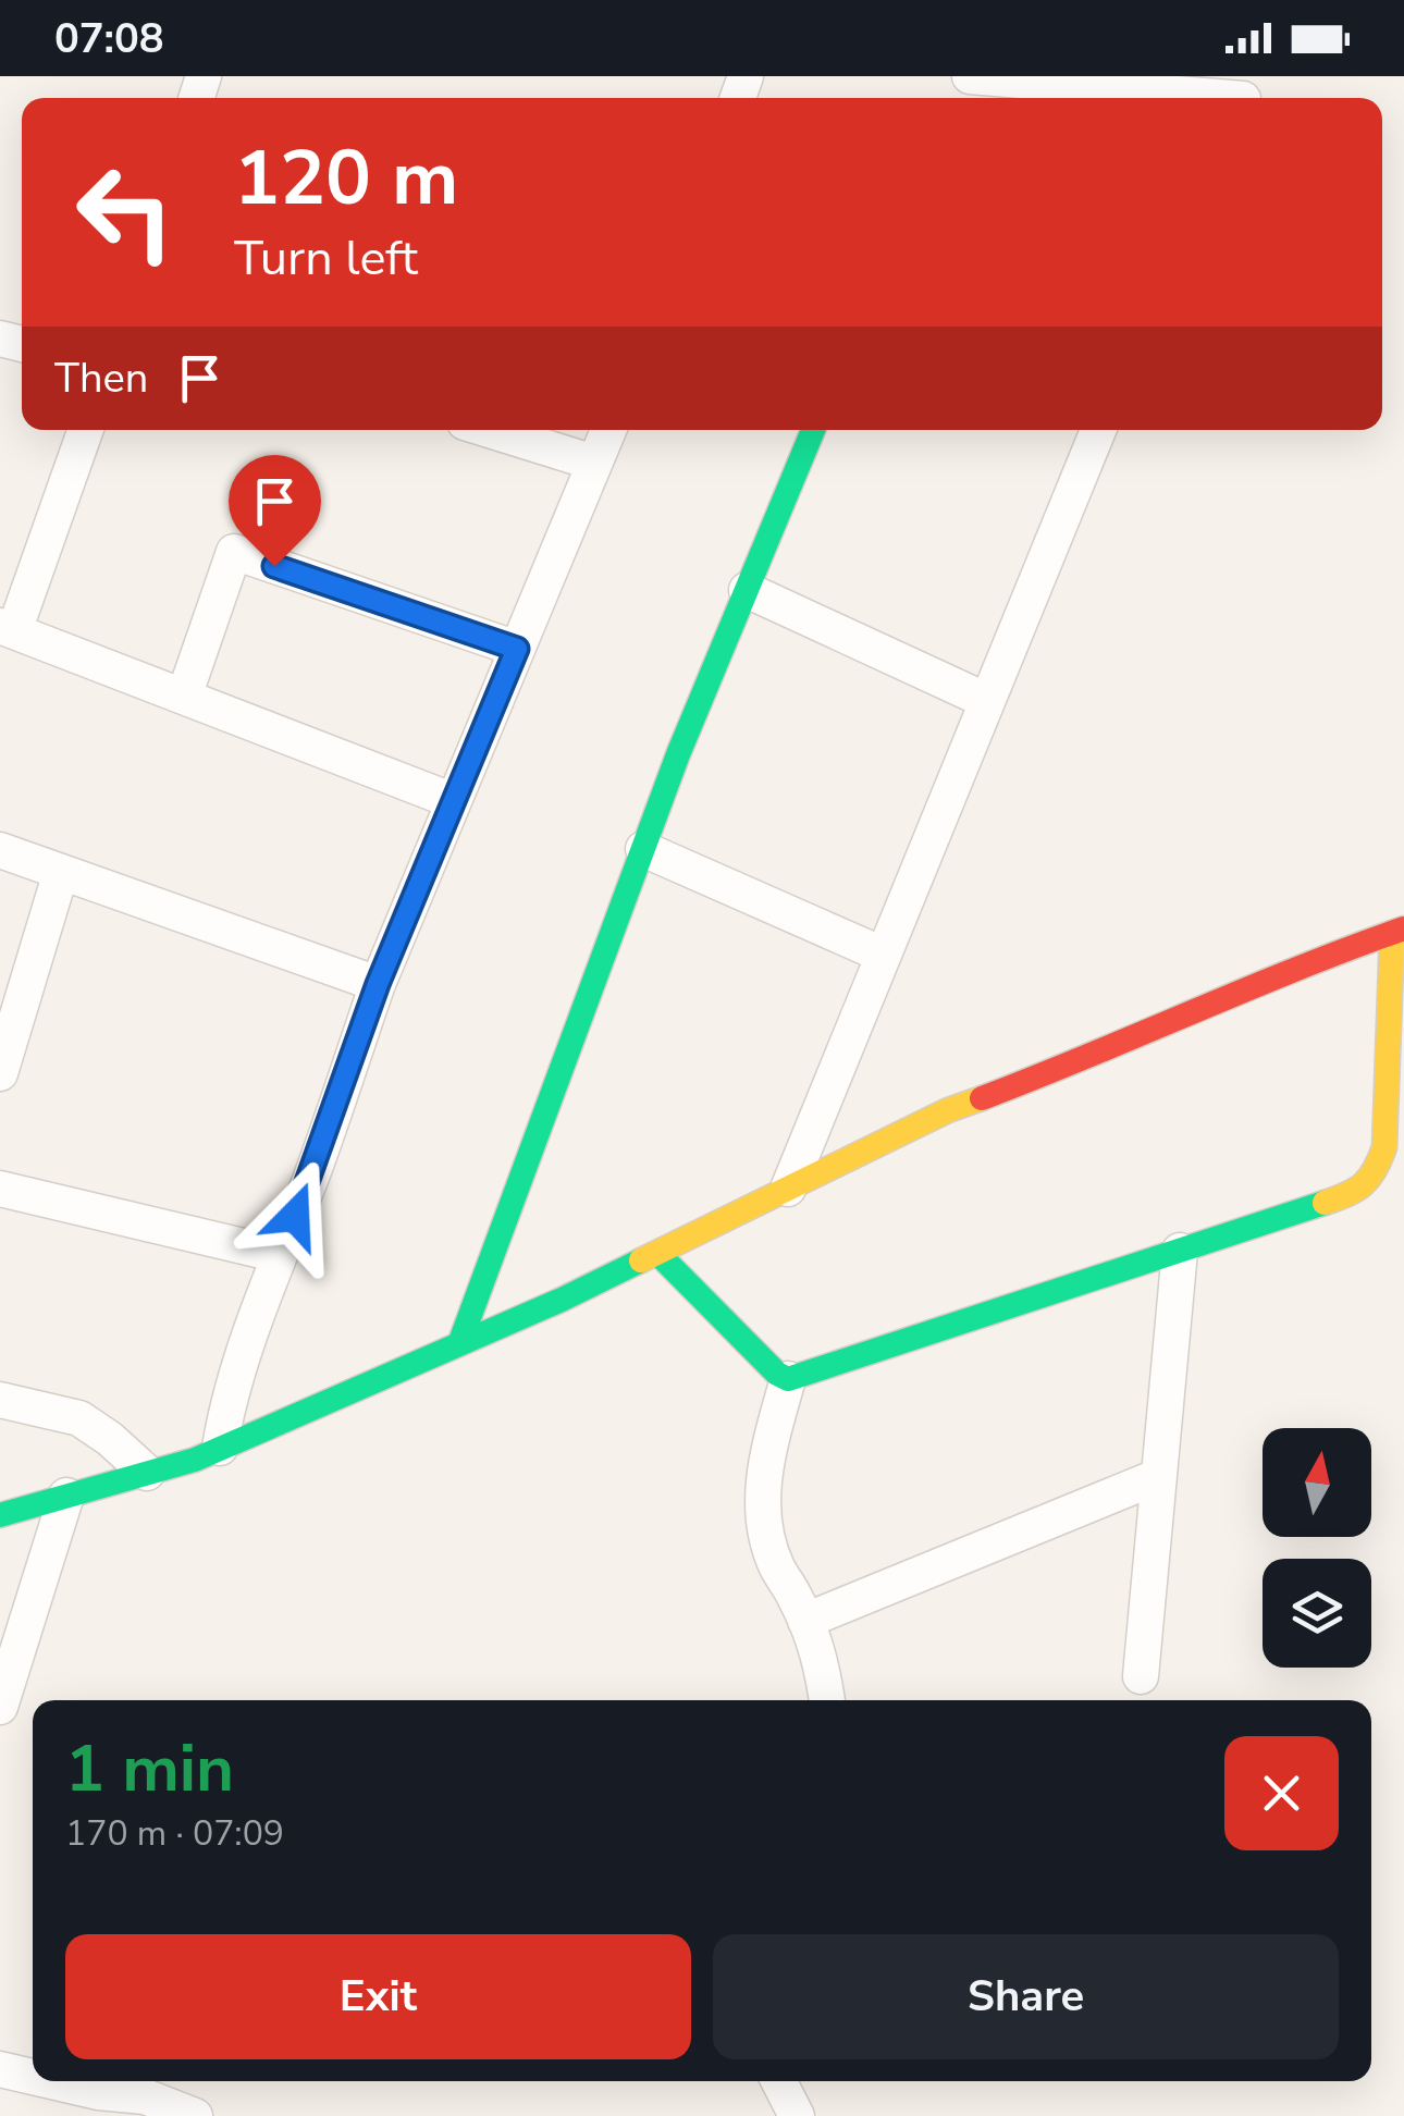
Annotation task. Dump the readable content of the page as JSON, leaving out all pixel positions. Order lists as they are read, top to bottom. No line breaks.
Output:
{"north":"top","page":{"status":"07:08","turn":["120 m","Turn left"],"then":"Then","heading":["1 min","170 m · 07:09"],"buttons":["Exit","Share"]}}
